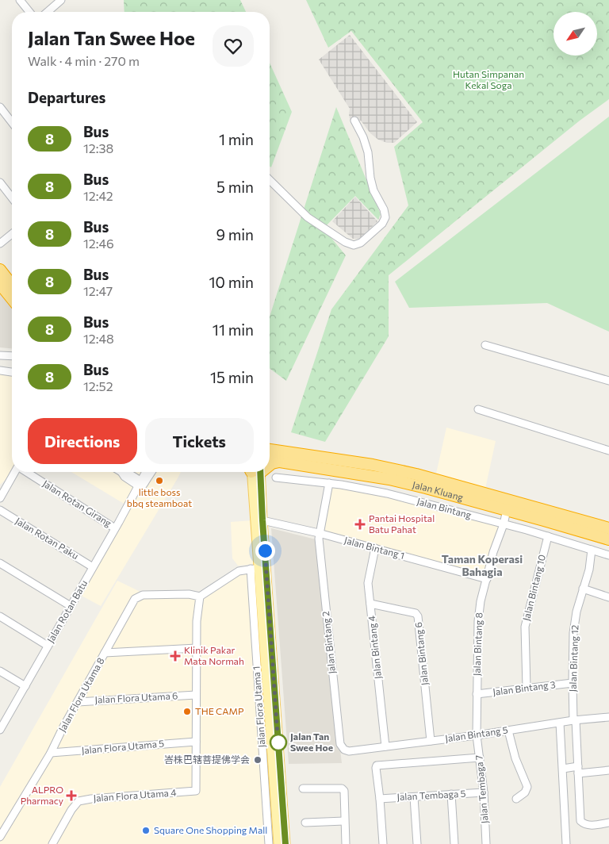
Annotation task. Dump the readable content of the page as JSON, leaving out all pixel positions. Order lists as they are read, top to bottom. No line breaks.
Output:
{"streets":{"highway":["Jalan Kluang"],"street":["Jalan Rotan Girang","Jalan Bintang","Jalan Rotan Paku","Jalan Bintang 1","Jalan Bintang 10","Jalan Rotan Batu","Jalan Bintang 2","Jalan Bintang 8","Jalan Bintang 4","Jalan Bintang 6","Jalan Bintang 12","Jalan Bintang 3","Jalan Flora Utama 8","Jalan Flora Utama 6","Jalan Flora Utama 1","Jalan Bintang 5","Jalan Flora Utama 5","Jalan Tembaga 7","Jalan Flora Utama 4","Jalan Tembaga 5"]},"crossings":[["Jalan Kluang","Jalan Bintang 8"],["Jalan Rotan Girang","Jalan Rotan Batu"],["Jalan Bintang","Jalan Bintang 10"],["Jalan Bintang","Jalan Bintang 2"],["Jalan Bintang","Jalan Bintang 8"],["Jalan Bintang","Jalan Bintang 12"],["Jalan Rotan Paku","Jalan Rotan Batu"],["Jalan Bintang 1","Jalan Bintang 2"],["Jalan Bintang 1","Jalan Bintang 8"],["Jalan Bintang 1","Jalan Bintang 4"],["Jalan Bintang 10","Jalan Bintang 3"],["Jalan Bintang 2","Jalan Bintang 5"],["Jalan Bintang 8","Jalan Bintang 3"],["Jalan Bintang 8","Jalan Bintang 5"],["Jalan Bintang 8","Jalan Tembaga 7"],["Jalan Bintang 4","Jalan Bintang 6"],["Jalan Bintang 4","Jalan Bintang 5"],["Jalan Bintang 6","Jalan Bintang 5"],["Jalan Bintang 12","Jalan Bintang 3"],["Jalan Bintang 12","Jalan Bintang 5"],["Jalan Flora Utama 8","Jalan Flora Utama 6"],["Jalan Flora Utama 8","Jalan Flora Utama 5"],["Jalan Bintang 5","Jalan Tembaga 7"],["Jalan Flora Utama 5","Jalan Flora Utama 4"],["Jalan Tembaga 7","Jalan Tembaga 5"]],"districts":["Taman Koperasi Bahagia"],"parks":["Hutan Simpanan Kekal Soga"],"places":{"other":["little boss bbq steamboat","THE CAMP","Jalan Tan Swee Hoe","峇株巴辖菩提佛学会","Square One Shopping Mall"],"health":["Pantai Hospital Batu Pahat","Klinik Pakar Mata Normah","ALPRO Pharmacy"]},"lines":["bus line 8"],"north":"bottom left","page":{"heading":[["Jalan Tan Swee Hoe","Walk · 4 min · 270 m"],"Departures"],"list":[{"mark":"8","name":"Bus","note":"12:38","value":"1 min"},{"mark":"8","name":"Bus","note":"12:42","value":"5 min"},{"mark":"8","name":"Bus","note":"12:46","value":"9 min"},{"mark":"8","name":"Bus","note":"12:47","value":"10 min"},{"mark":"8","name":"Bus","note":"12:48","value":"11 min"},{"mark":"8","name":"Bus","note":"12:52","value":"15 min"}],"buttons":["Directions","Tickets"]}}
